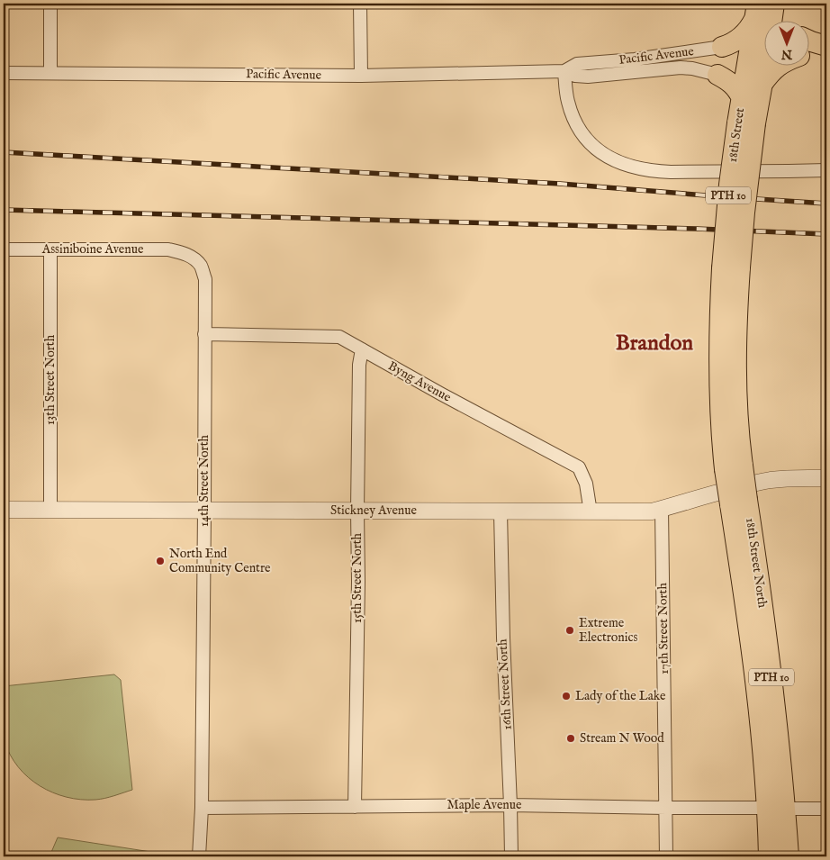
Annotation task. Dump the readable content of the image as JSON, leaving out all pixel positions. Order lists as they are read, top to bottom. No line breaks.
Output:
{"streets":{"main road":["18th Street","PTH 10","18th Street North"],"street":["Pacific Avenue","Assiniboine Avenue","13th Street North","Byng Avenue","14th Street North","Stickney Avenue","15th Street North","17th Street North","16th Street North","Maple Avenue"]},"crossings":[["18th Street","18th Street North"],["Assiniboine Avenue","13th Street North"],["Assiniboine Avenue","14th Street North"],["13th Street North","Stickney Avenue"],["Byng Avenue","14th Street North"],["Byng Avenue","Stickney Avenue"],["Byng Avenue","15th Street North"],["14th Street North","Stickney Avenue"],["14th Street North","Maple Avenue"],["Stickney Avenue","18th Street North"],["Stickney Avenue","15th Street North"],["Stickney Avenue","17th Street North"],["Stickney Avenue","16th Street North"],["18th Street North","Maple Avenue"],["15th Street North","Maple Avenue"],["17th Street North","Maple Avenue"],["16th Street North","Maple Avenue"]],"districts":["Brandon"],"places":["North End Community Centre","Extreme Electronics","Lady of the Lake","Stream N Wood"],"north":"bottom"}
